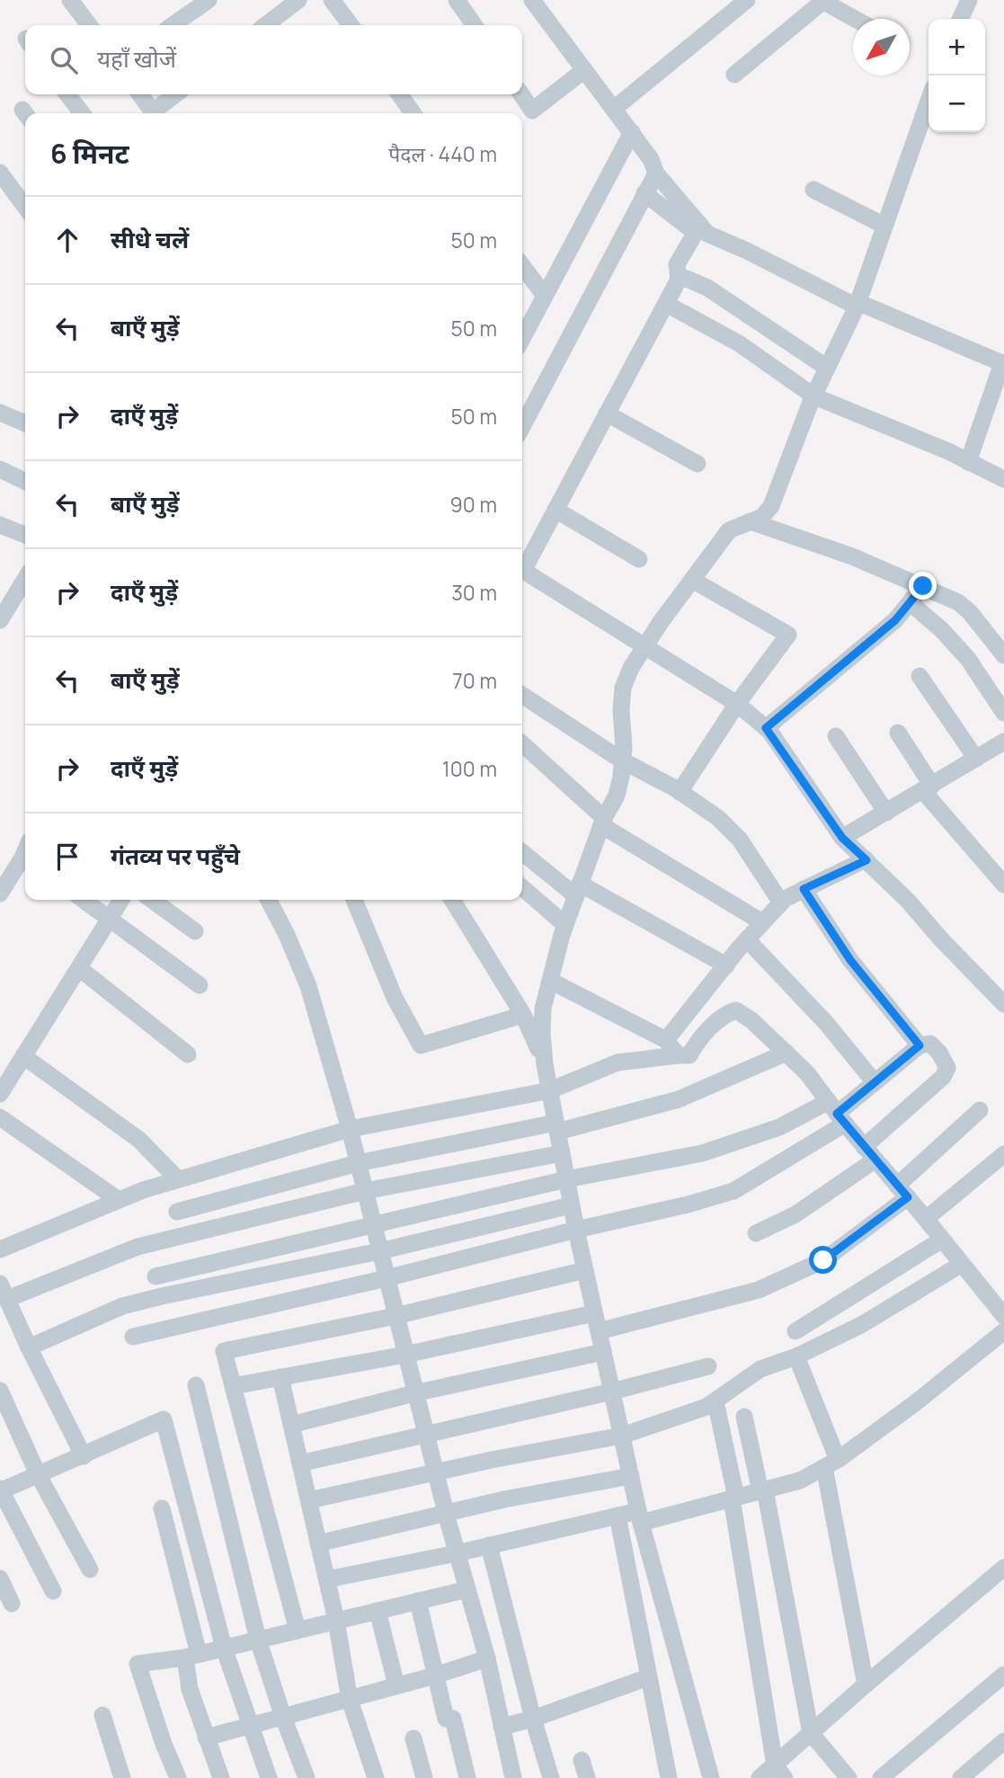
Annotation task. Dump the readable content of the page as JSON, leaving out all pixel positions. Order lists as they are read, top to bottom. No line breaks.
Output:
{"north":"bottom left","page":{"map_buttons":["+","−"],"search":"यहाँ खोजें","heading":["6 मिनट","पैदल · 440 m"],"list":[["सीधे चलें","50 m"],["बाएँ मुड़ें","50 m"],["दाएँ मुड़ें","50 m"],["बाएँ मुड़ें","90 m"],["दाएँ मुड़ें","30 m"],["बाएँ मुड़ें","70 m"],["दाएँ मुड़ें","100 m"],"गंतव्य पर पहुँचे"]}}
